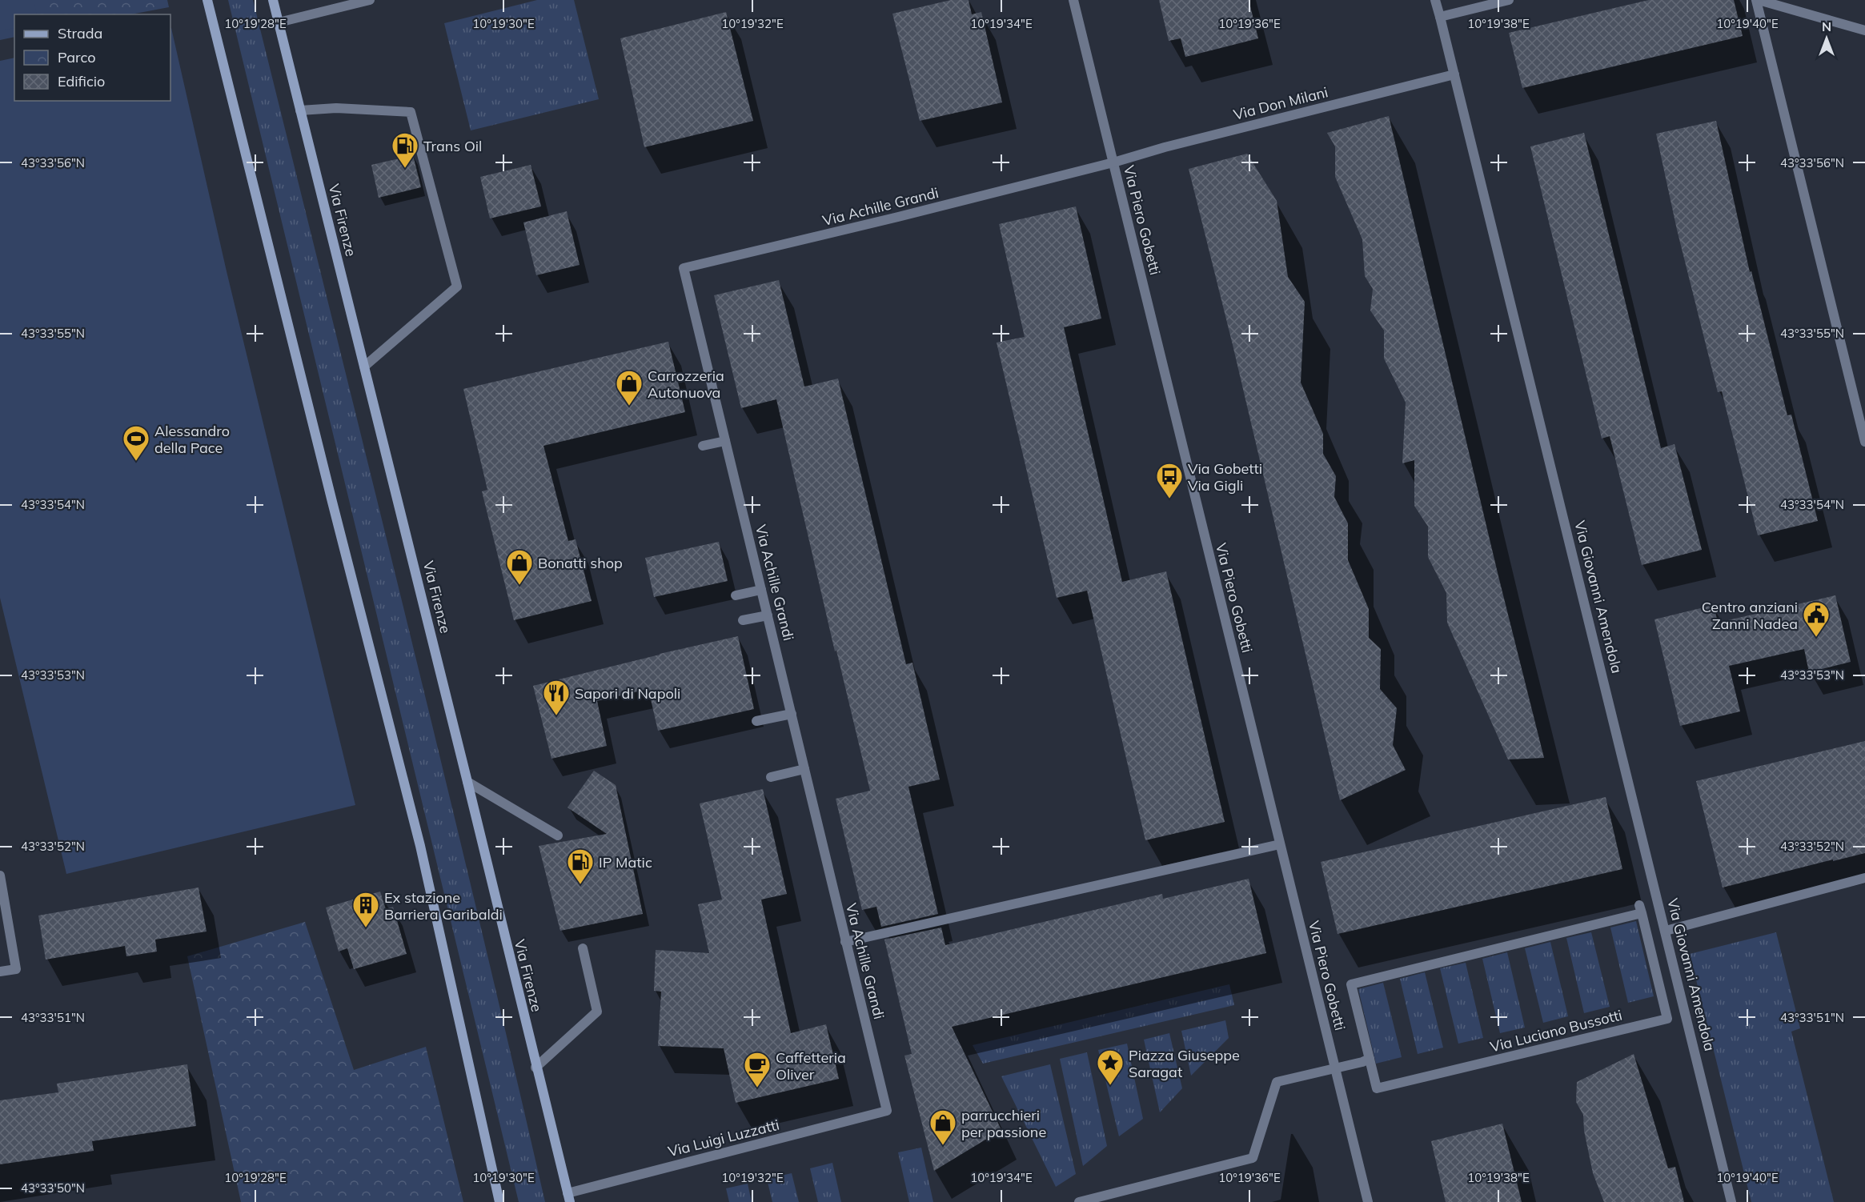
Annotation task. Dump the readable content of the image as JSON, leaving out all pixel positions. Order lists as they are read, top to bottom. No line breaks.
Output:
{"streets":{"main road":["Via Firenze"],"street":["Via Don Milani","Via Achille Grandi","Via Piero Gobetti","Via Giovanni Amendola","Via Luciano Bussotti","Via Luigi Luzzatti"]},"crossings":[["Via Don Milani","Via Achille Grandi"],["Via Don Milani","Via Piero Gobetti"],["Via Don Milani","Via Giovanni Amendola"],["Via Achille Grandi","Via Piero Gobetti"],["Via Achille Grandi","Via Luigi Luzzatti"],["Via Firenze","Via Luigi Luzzatti"]],"places":{"fuel station":["Trans Oil","IP Matic"],"shop":["Carrozzeria Autonuova","Bonatti shop","parrucchieri per passione"],"sports":["Alessandro della Pace"],"bus stop":["Via Gobetti Via Gigli"],"public building":["Centro anziani Zanni Nadea"],"restaurant":["Sapori di Napoli"],"building":["Ex stazione Barriera Garibaldi"],"place":["Piazza Giuseppe Saragat"],"cafe":["Caffetteria Oliver"]},"legend":["Strada","Parco","Edificio"],"north":"top","coordinates":["10°19'28\"E","10°19'30\"E","10°19'32\"E","10°19'34\"E","10°19'36\"E","10°19'38\"E","10°19'40\"E","43°33'56\"N","43°33'55\"N","43°33'54\"N","43°33'53\"N","43°33'52\"N","43°33'51\"N","43°33'50\"N"]}
